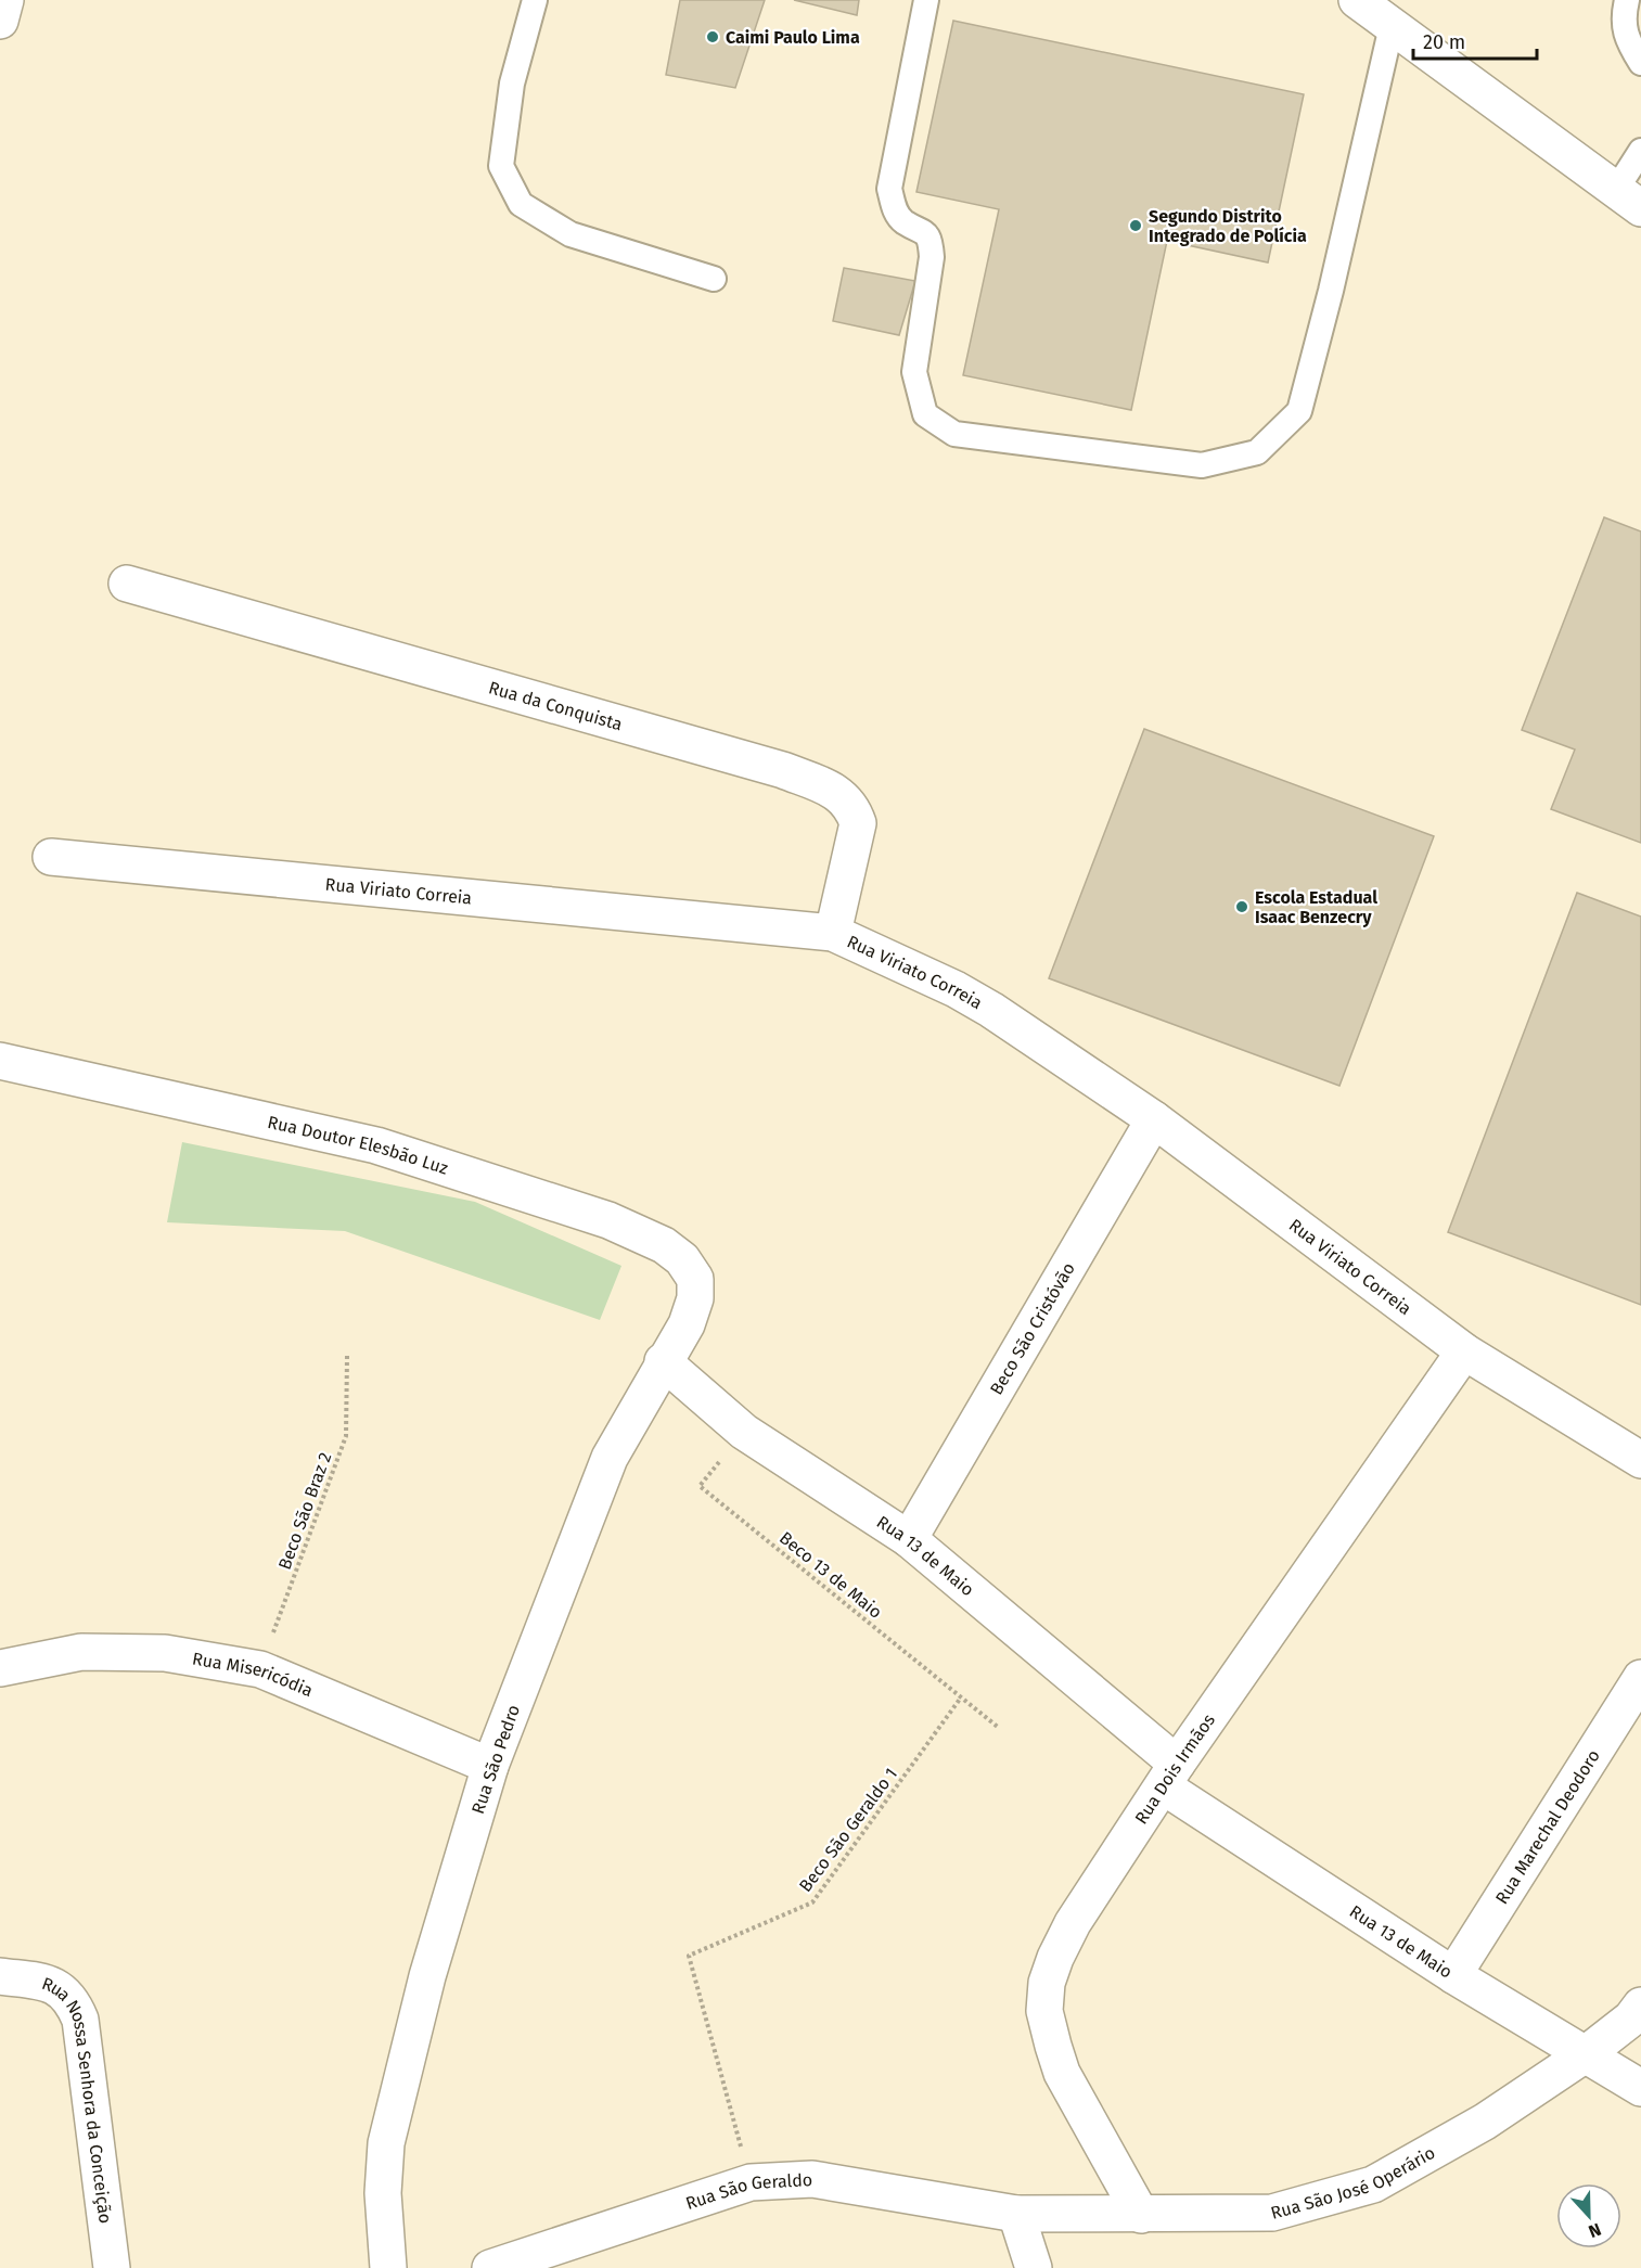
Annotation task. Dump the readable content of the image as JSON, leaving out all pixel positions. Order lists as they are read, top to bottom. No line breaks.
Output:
{"streets":{"street":["Rua da Conquista","Rua Viriato Correia","Rua Doutor Elesbão Luz","Beco São Cristóvão","Rua 13 de Maio","Rua Misericódia","Rua São Pedro","Rua Dois Irmãos","Rua Marechal Deodoro","Rua Nossa Senhora da Conceição","Rua São José Operário","Rua São Geraldo"],"path":["Beco São Braz 2","Beco 13 de Maio","Beco São Geraldo 1"]},"crossings":[["Rua da Conquista","Rua Viriato Correia"],["Rua Viriato Correia","Beco São Cristóvão"],["Rua Viriato Correia","Rua Dois Irmãos"],["Rua Doutor Elesbão Luz","Rua São Pedro"],["Beco São Cristóvão","Rua 13 de Maio"],["Beco São Braz 2","Rua Misericódia"],["Rua 13 de Maio","Beco 13 de Maio"],["Rua 13 de Maio","Rua São Pedro"],["Rua 13 de Maio","Rua Dois Irmãos"],["Rua 13 de Maio","Rua Marechal Deodoro"],["Rua 13 de Maio","Rua São José Operário"],["Beco 13 de Maio","Beco São Geraldo 1"],["Rua Misericódia","Rua São Pedro"],["Rua Dois Irmãos","Rua São José Operário"],["Beco São Geraldo 1","Rua São Geraldo"],["Rua São José Operário","Rua São Geraldo"]],"places":["Caimi Paulo Lima","Segundo Distrito Integrado de Polícia","Escola Estadual Isaac Benzecry"],"scale_bar":"20 m","north":"bottom"}
